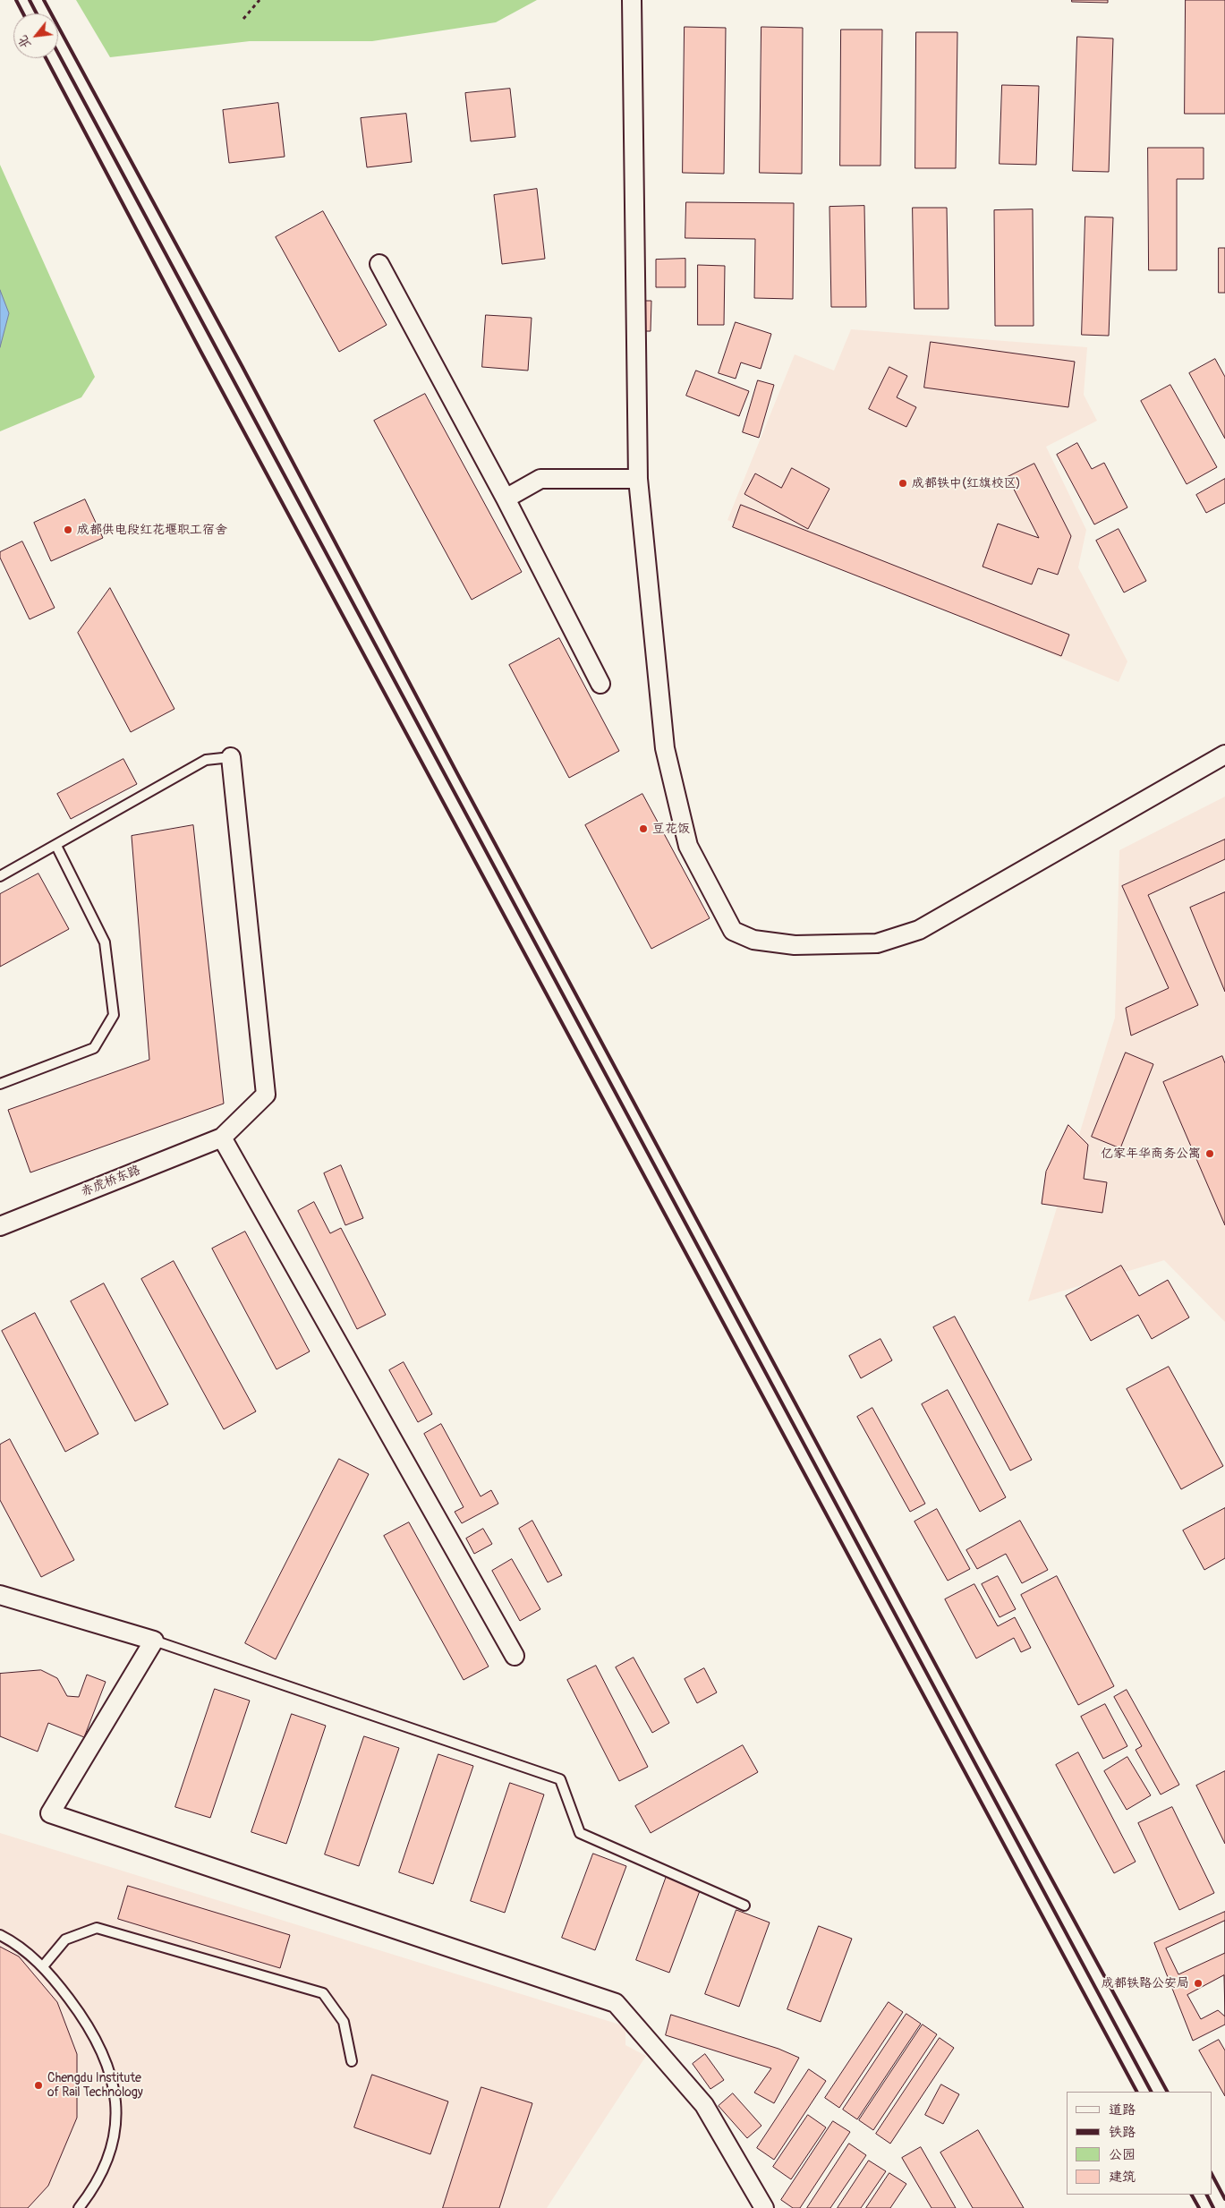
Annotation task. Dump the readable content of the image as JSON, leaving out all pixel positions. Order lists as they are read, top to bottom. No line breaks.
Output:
{"streets":{"street":["赤虎桥东路"]},"places":["成都铁中(红旗校区)","成都供电段红花堰职工宿舍","豆花饭","亿家年华商务公寓","成都铁路公安局","Chengdu Institute of Rail Technology"],"legend":["道路","铁路","公园","建筑"],"north":"bottom left"}
